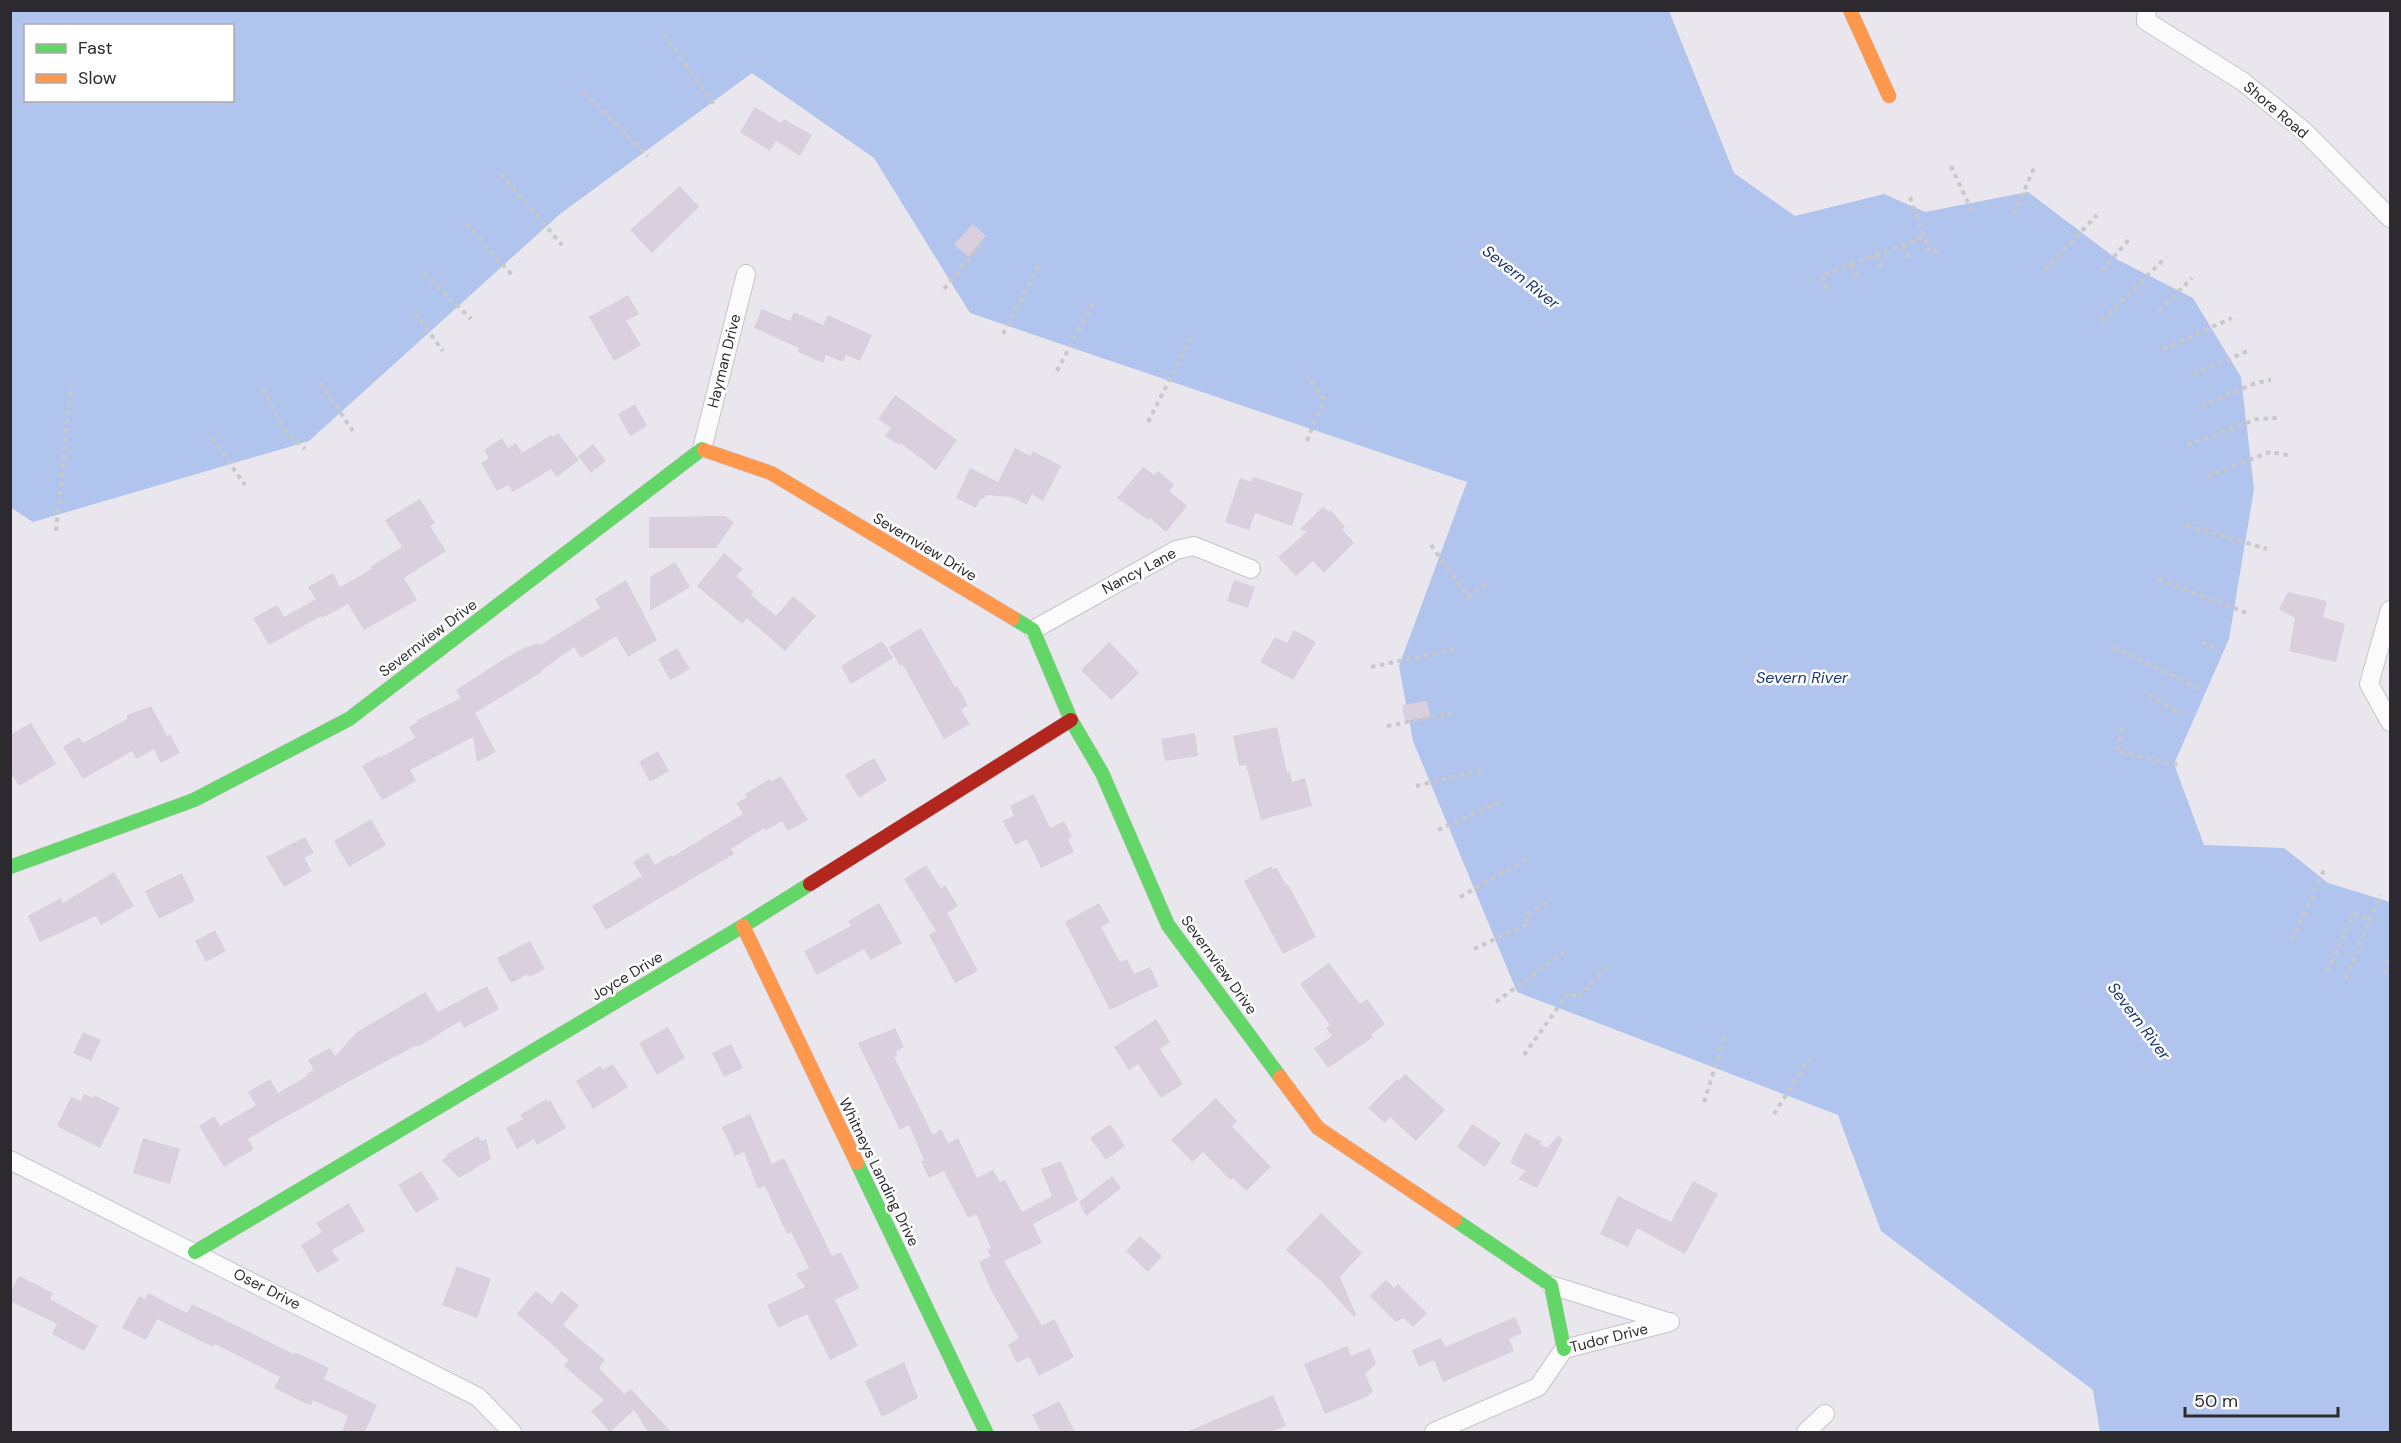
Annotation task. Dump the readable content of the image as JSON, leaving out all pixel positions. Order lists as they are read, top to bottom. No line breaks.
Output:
{"streets":{"street":["Shore Road","Hayman Drive","Severnview Drive","Nancy Lane","Joyce Drive","Whitneys Landing Drive","Oser Drive","Tudor Drive"]},"crossings":[["Hayman Drive","Severnview Drive"],["Severnview Drive","Nancy Lane"],["Severnview Drive","Joyce Drive"],["Severnview Drive","Tudor Drive"],["Joyce Drive","Whitneys Landing Drive"],["Joyce Drive","Oser Drive"]],"water":["Severn River"],"legend":["Fast","Slow"],"scale_bar":"50 m"}
